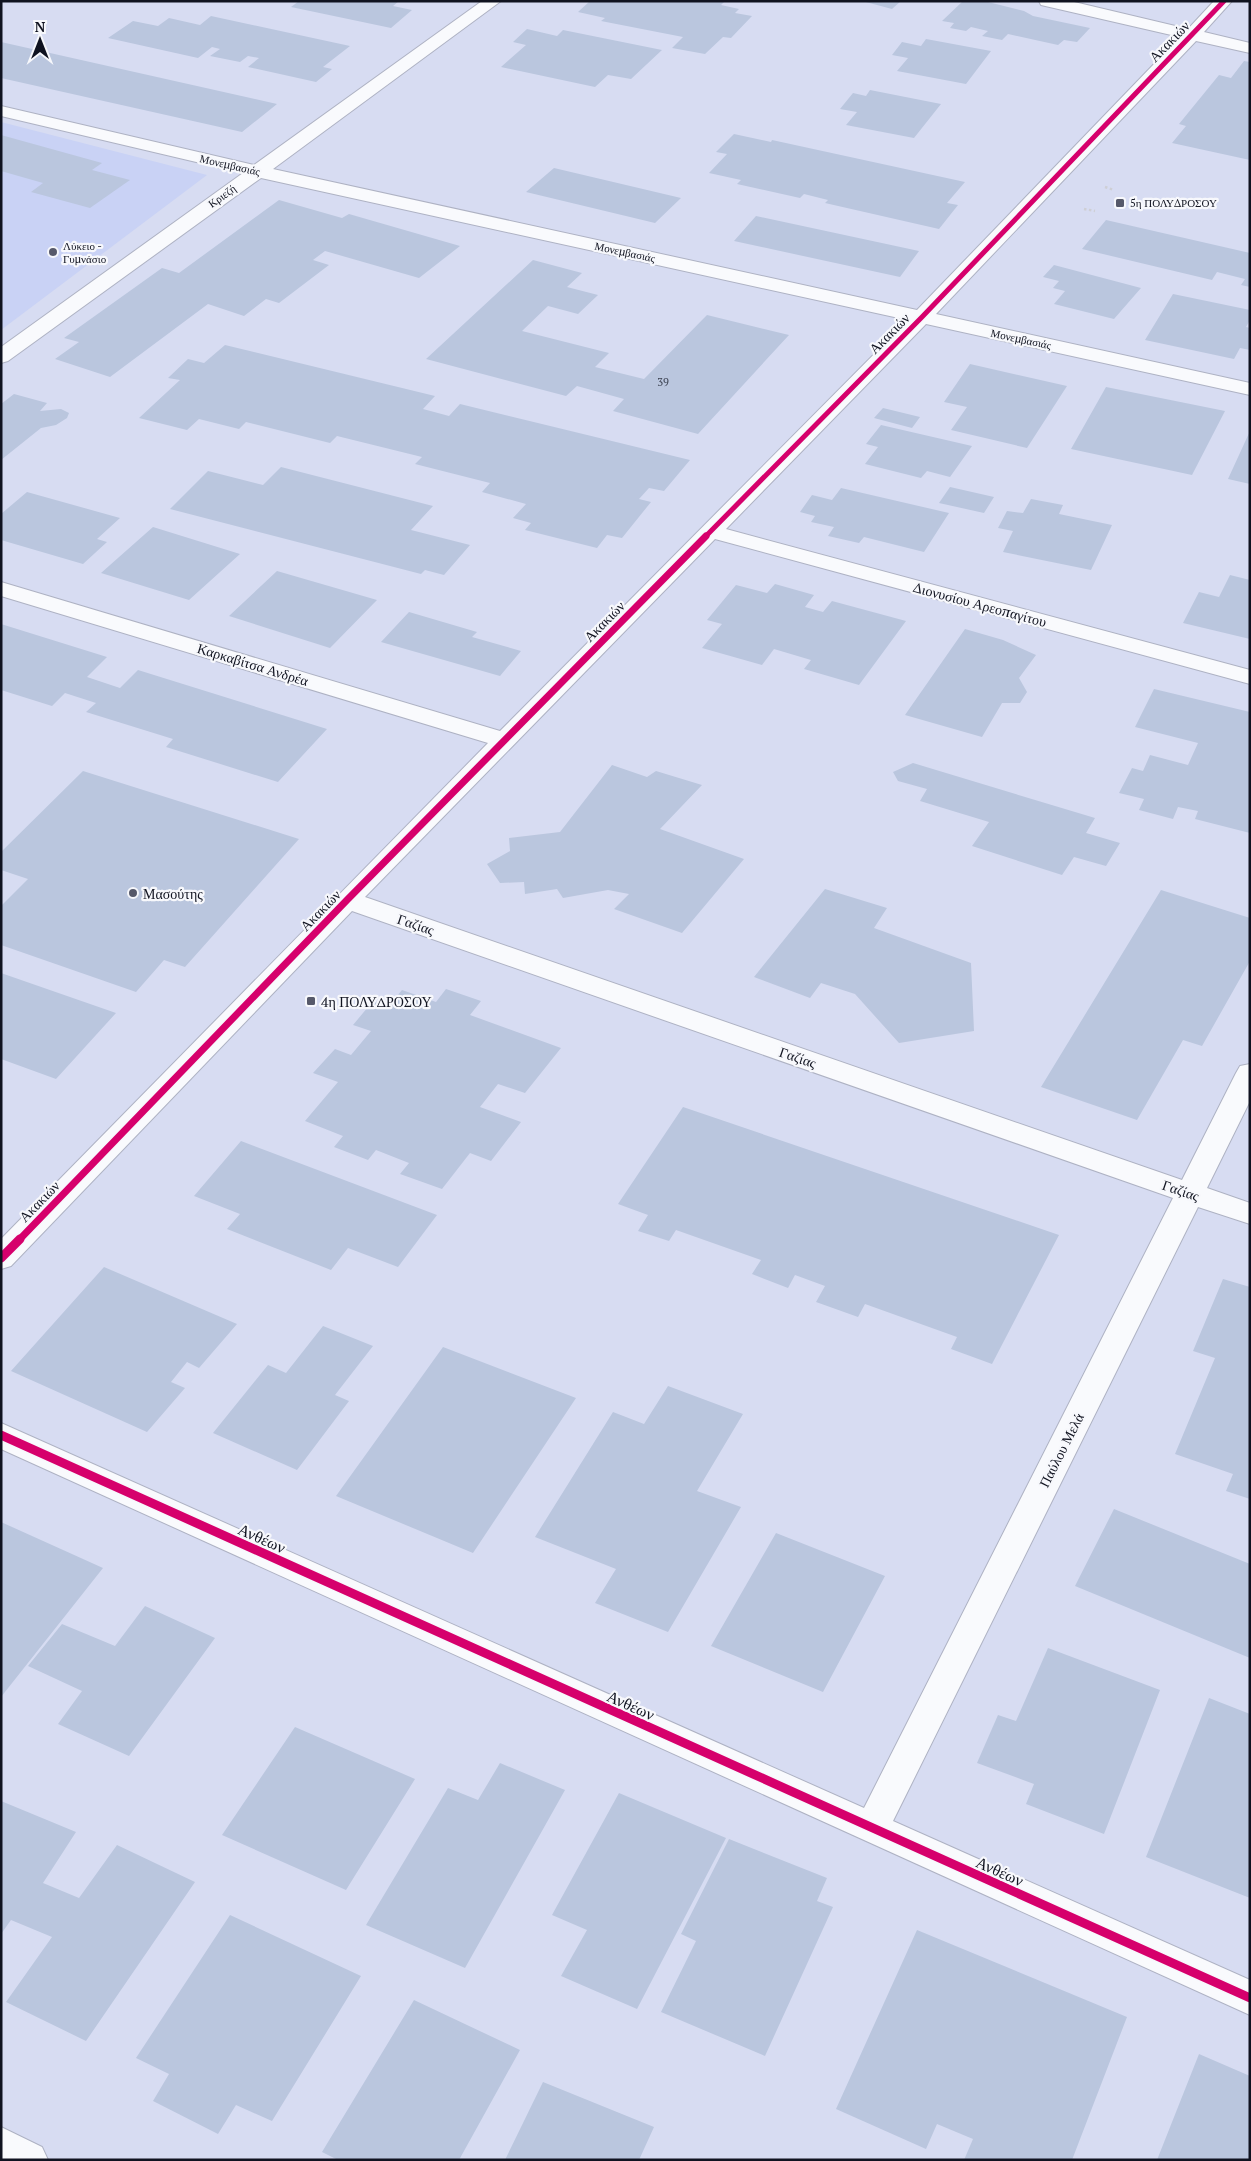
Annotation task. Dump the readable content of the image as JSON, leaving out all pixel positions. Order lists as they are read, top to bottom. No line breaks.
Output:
{"streets":{"street":["Ακακιών","Μονεμβασιάς","Κριεζή","Διονυσίου Αρεοπαγίτου","Καρκαβίτσα Ανδρέα","Γαζίας","Παύλου Μελά","Ανθέων"]},"crossings":[["Ακακιών","Μονεμβασιάς"],["Ακακιών","Διονυσίου Αρεοπαγίτου"],["Ακακιών","Καρκαβίτσα Ανδρέα"],["Ακακιών","Γαζίας"],["Μονεμβασιάς","Κριεζή"],["Γαζίας","Παύλου Μελά"],["Παύλου Μελά","Ανθέων"]],"places":{"transit":["5η ΠΟΛΥΔΡΟΣΟΥ","4η ΠΟΛΥΔΡΟΣΟΥ"],"other":["Λύκειο - Γυμνάσιο","Μασούτης"]},"house_numbers":["39"],"north":"top"}
